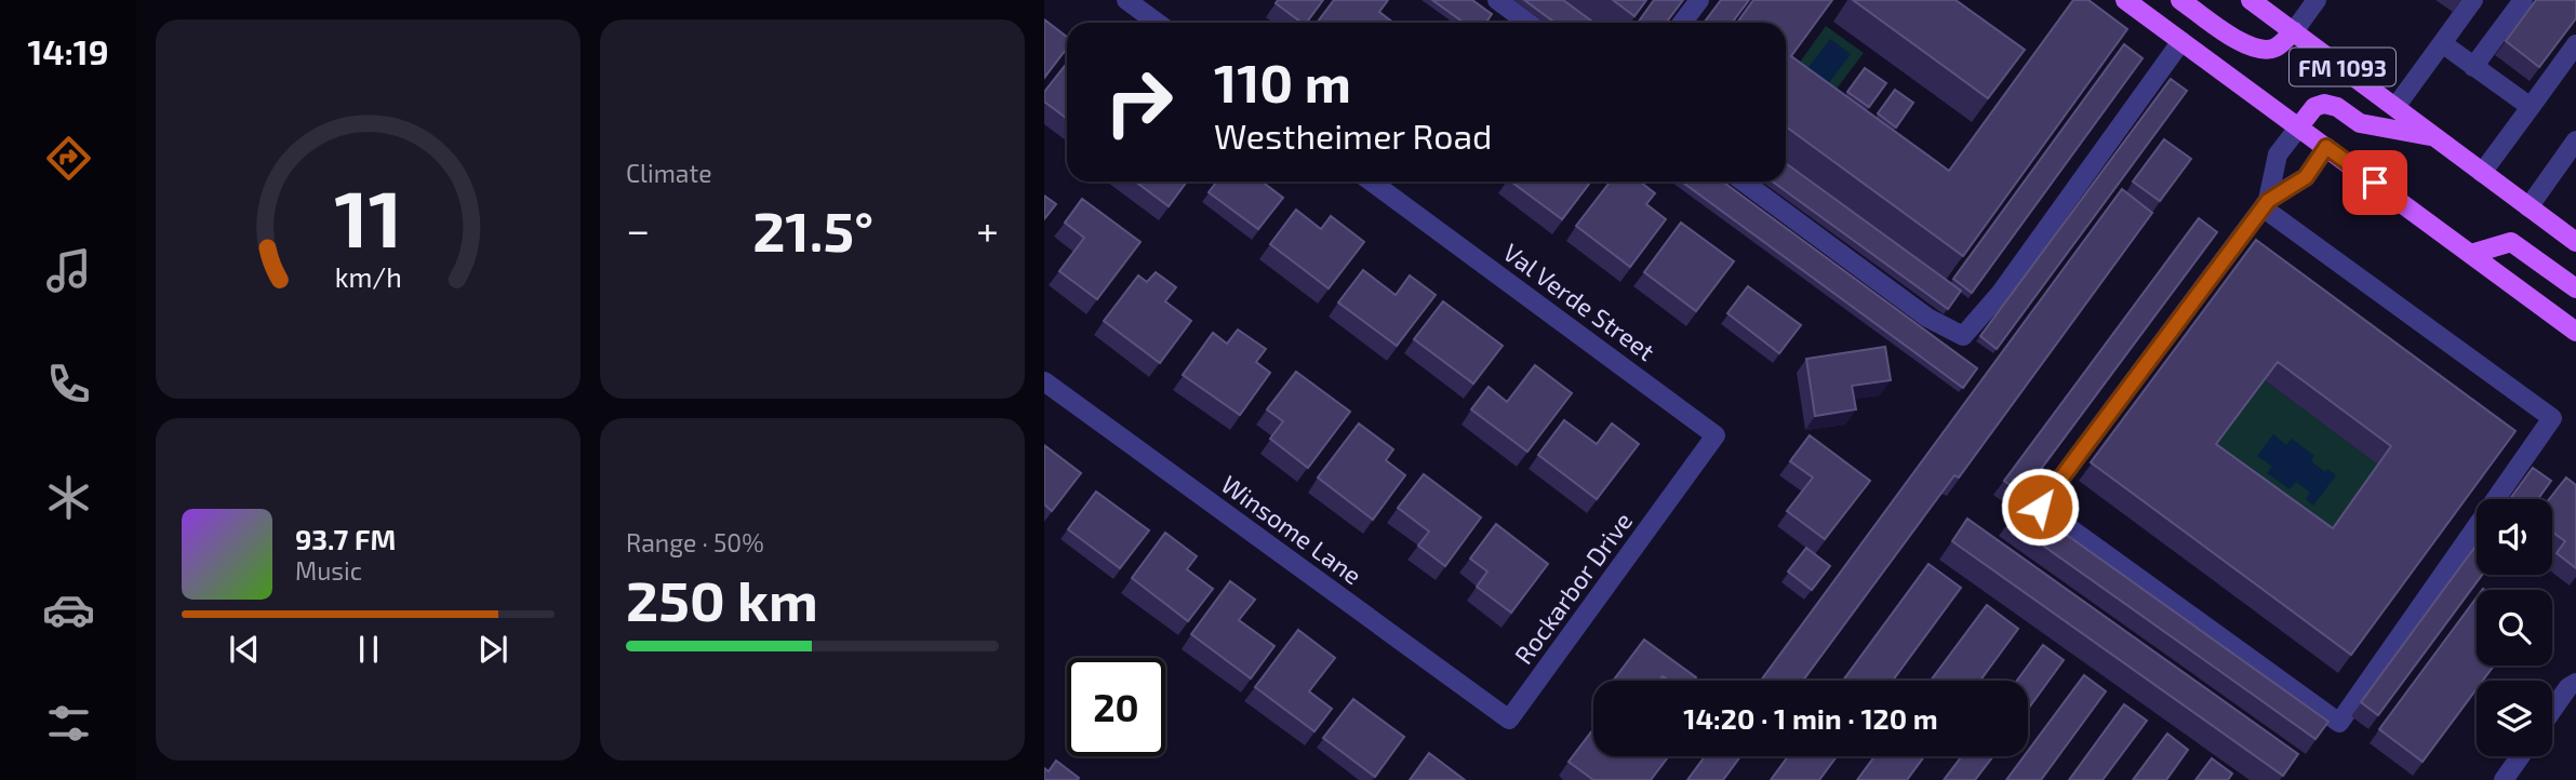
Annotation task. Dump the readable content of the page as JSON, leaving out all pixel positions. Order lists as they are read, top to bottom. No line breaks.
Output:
{"streets":{"main road":["FM 1093"],"street":["Val Verde Street","Winsome Lane","Rockarbor Drive"]},"crossings":[["Val Verde Street","Rockarbor Drive"],["Winsome Lane","Rockarbor Drive"]],"page":{"tabs":"14:19","tile":["Climate",["Range · 50%","250 km"]],"turn":["110 m","Westheimer Road"],"heat":["−","21.5°","+"],"song":["93.7 FM","Music"],"limit":"20","trip":"14:20 · 1 min · 120 m","gauge":["11","km/h"]}}
